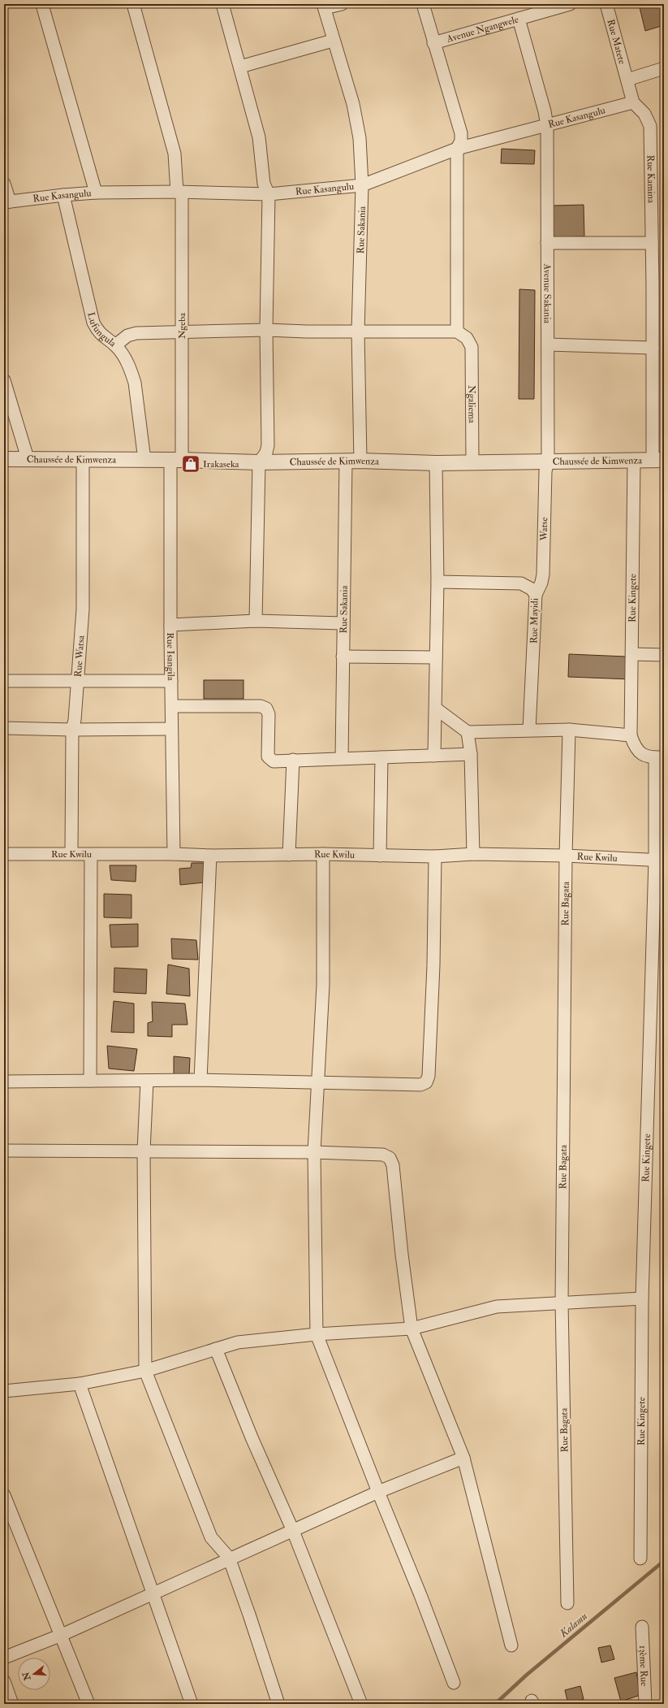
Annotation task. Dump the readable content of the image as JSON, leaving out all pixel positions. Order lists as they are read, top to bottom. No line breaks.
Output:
{"streets":{"street":["Avenue Ngangwele","Rue Matete","Rue Kasangulu","Rue Kamina","Rue Sakania","Avenue Sakania","Ngeba","Lufungula","Ngaliema","Chaussée de Kimwenza","Watse","Rue Kingete","Rue Mayidi","Rue Watsa","Rue Isangila","Rue Kwilu","Rue Bagata","13ème Rue"]},"crossings":[["Avenue Ngangwele","Avenue Sakania"],["Rue Matete","Rue Kamina"],["Rue Kasangulu","Rue Kamina"],["Rue Kasangulu","Rue Sakania"],["Rue Kasangulu","Avenue Sakania"],["Rue Kasangulu","Ngeba"],["Rue Kasangulu","Lufungula"],["Rue Kamina","Chaussée de Kimwenza"],["Rue Sakania","Chaussée de Kimwenza"],["Avenue Sakania","Chaussée de Kimwenza"],["Avenue Sakania","Watse"],["Ngeba","Chaussée de Kimwenza"],["Ngeba","Rue Isangila"],["Lufungula","Chaussée de Kimwenza"],["Ngaliema","Chaussée de Kimwenza"],["Chaussée de Kimwenza","Watse"],["Chaussée de Kimwenza","Rue Kingete"],["Chaussée de Kimwenza","Rue Watsa"],["Chaussée de Kimwenza","Rue Isangila"],["Watse","Rue Mayidi"],["Rue Kingete","Rue Kwilu"],["Rue Watsa","Rue Kwilu"],["Rue Isangila","Rue Kwilu"],["Rue Kwilu","Rue Bagata"]],"water":["Kalamu"],"places":{"shop":["Irakaseka"]},"north":"left"}
